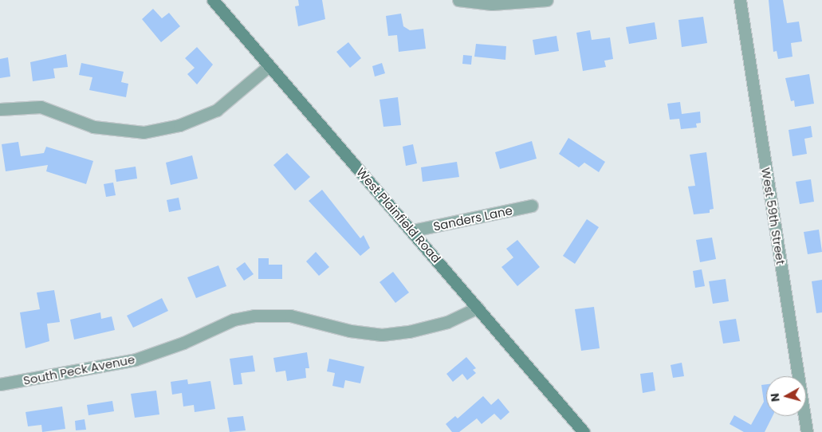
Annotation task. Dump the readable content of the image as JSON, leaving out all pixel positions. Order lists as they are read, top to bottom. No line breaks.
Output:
{"streets":{"main road":["West Plainfield Road"],"street":["West 59th Street","Sanders Lane","South Peck Avenue"]},"crossings":[["West Plainfield Road","Sanders Lane"],["West Plainfield Road","South Peck Avenue"]],"north":"left"}
